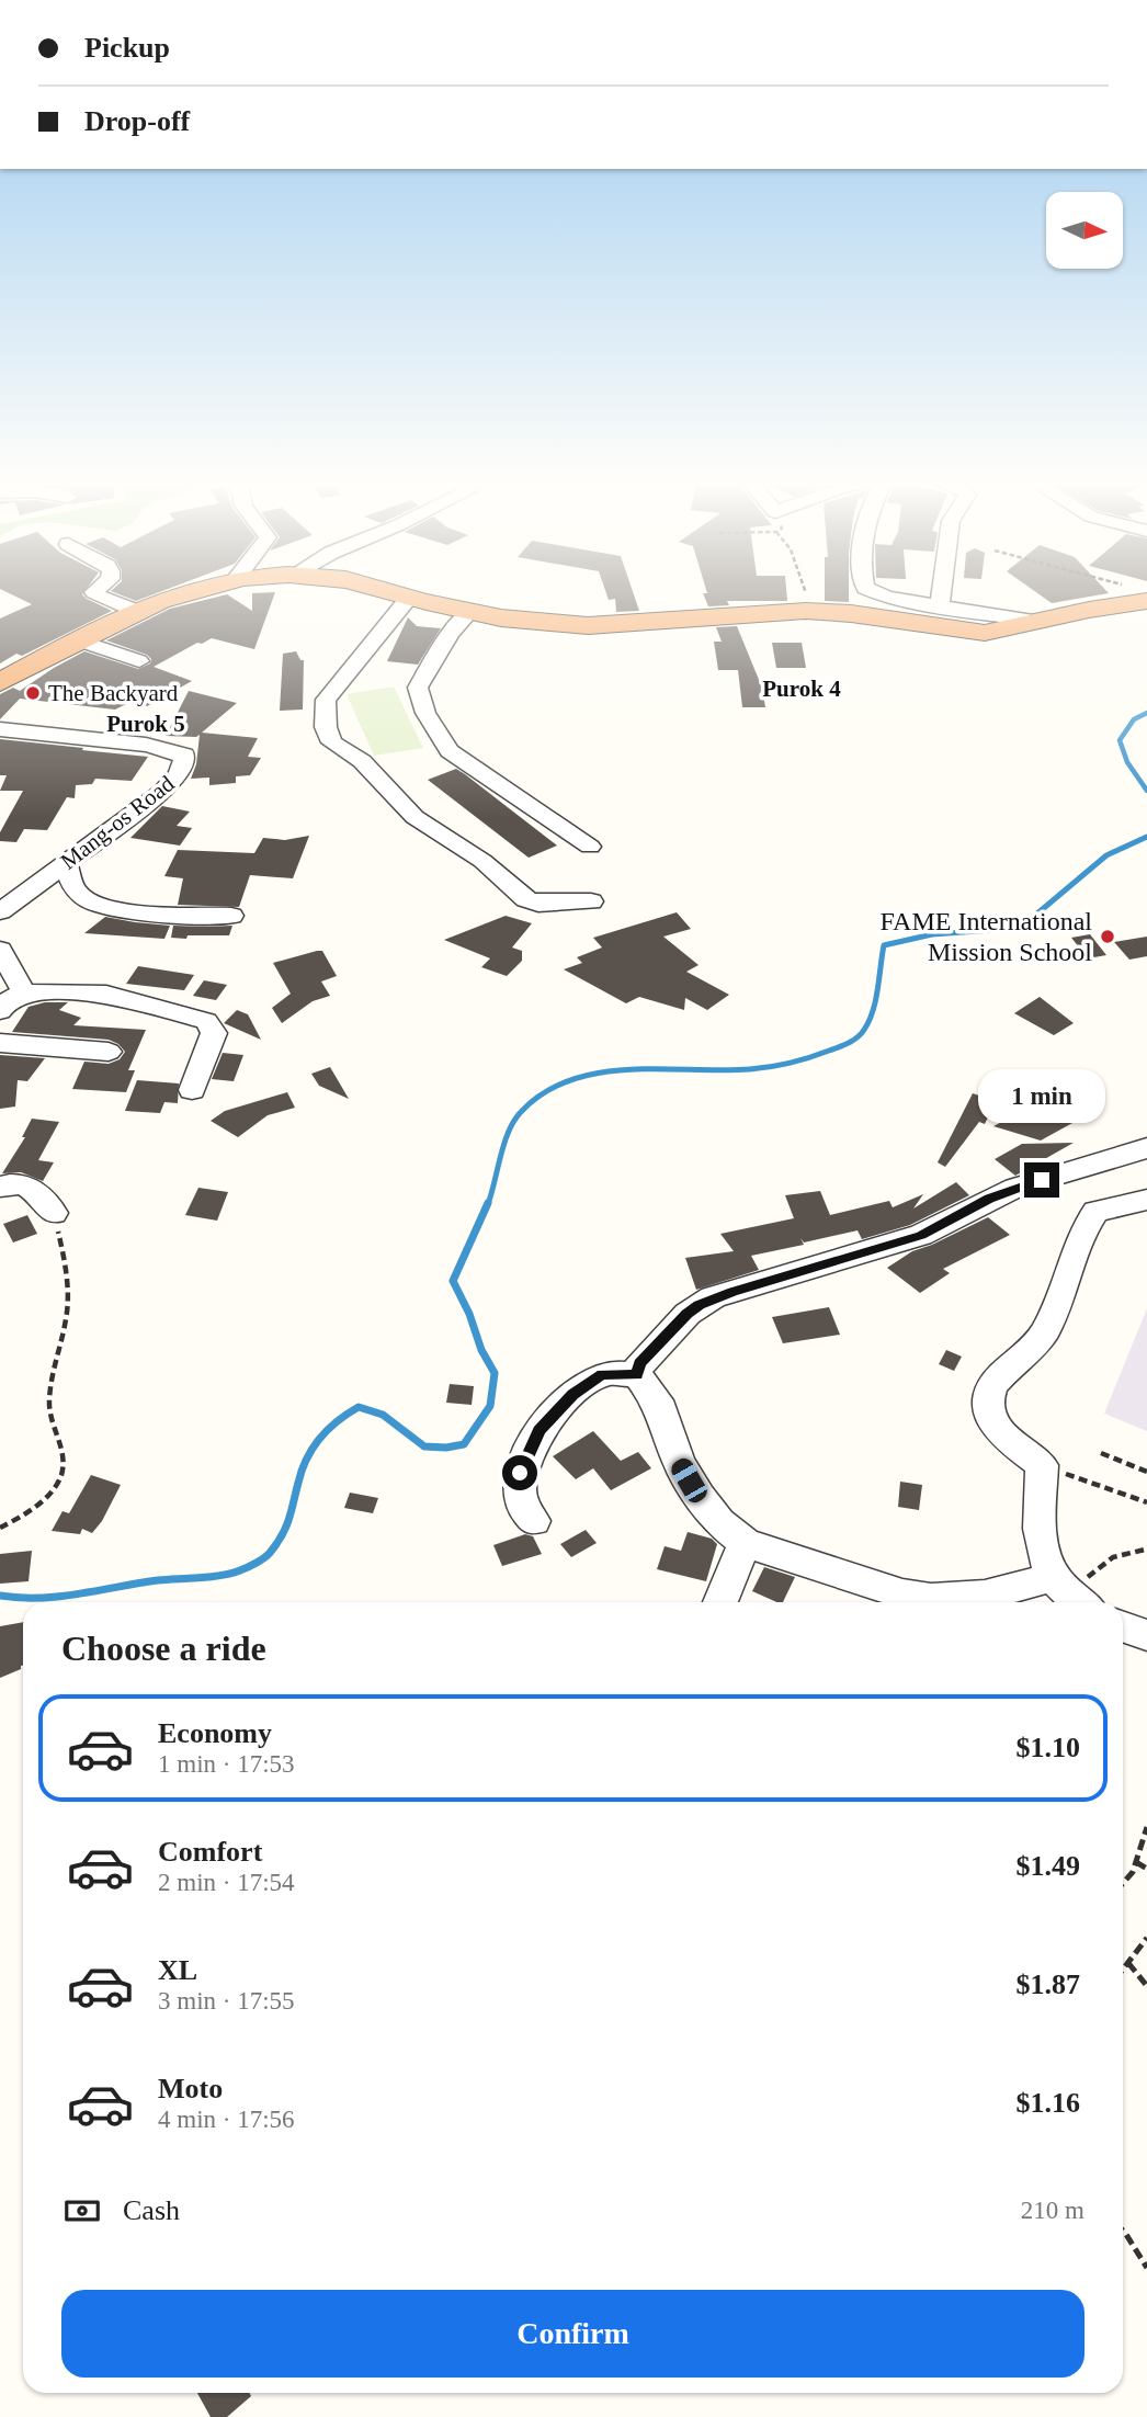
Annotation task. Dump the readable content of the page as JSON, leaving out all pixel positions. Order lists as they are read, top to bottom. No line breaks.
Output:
{"streets":{"street":["Mang-os Road"]},"districts":["Purok 4","Purok 5"],"places":["The Backyard","FAME International Mission School"],"north":"right","page":{"banner":["Pickup","Drop-off"],"bubble":"1 min","heading":"Choose a ride","list":[{"name":"Economy","note":"1 min · 17:53","value":"$1.10"},{"name":"Comfort","note":"2 min · 17:54","value":"$1.49"},{"name":"XL","note":"3 min · 17:55","value":"$1.87"},{"name":"Moto","note":"4 min · 17:56","value":"$1.16"}],"pay":["Cash","210 m"],"buttons":"Confirm"}}
